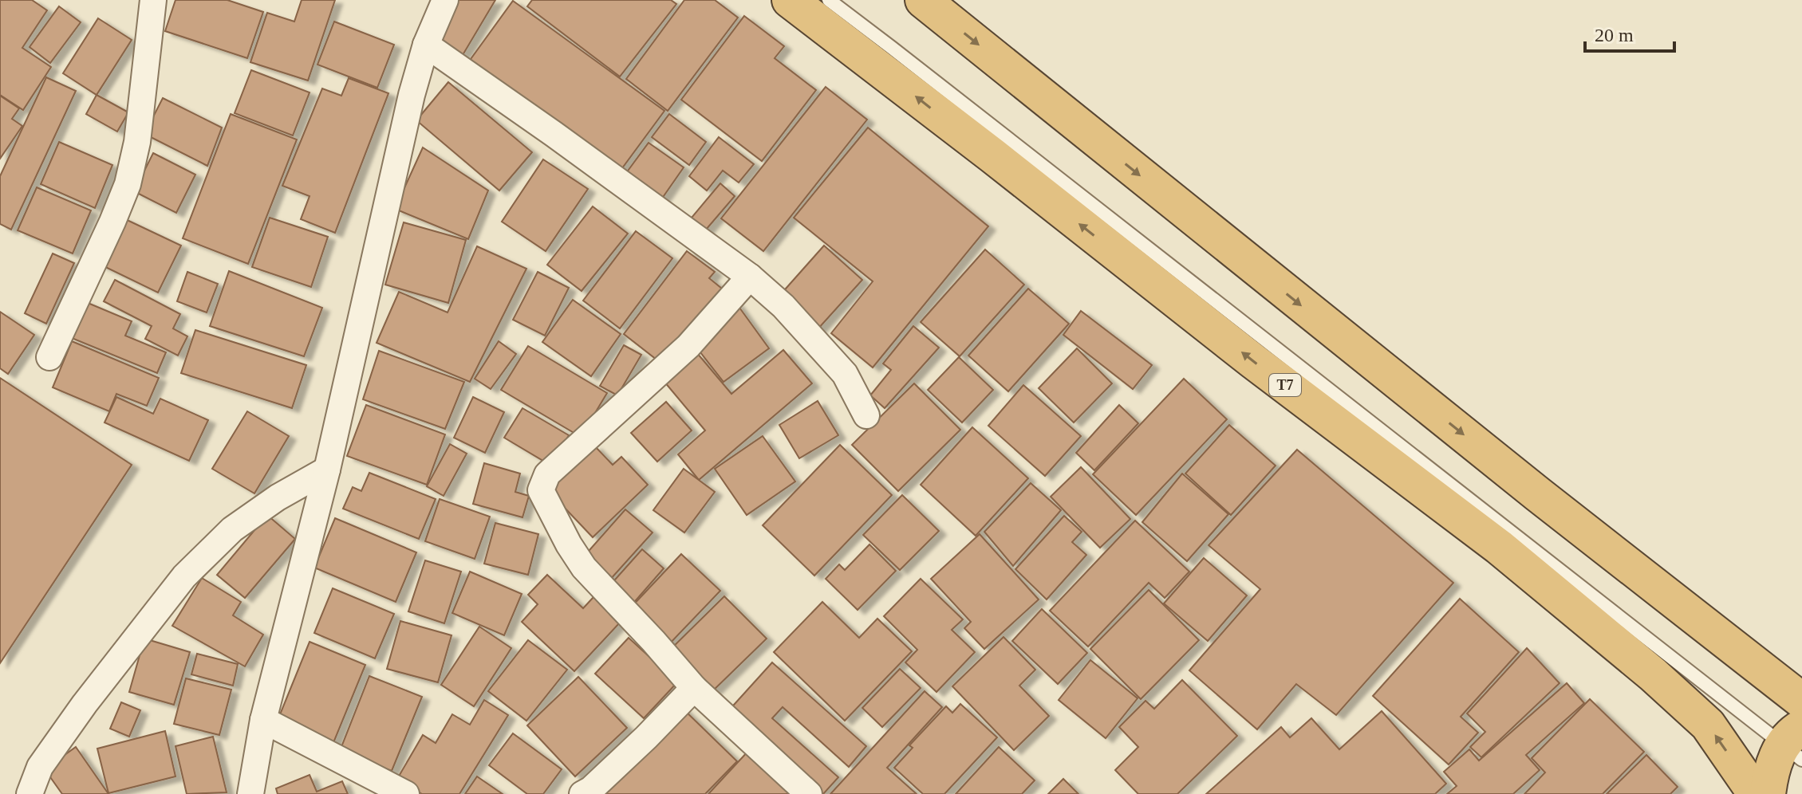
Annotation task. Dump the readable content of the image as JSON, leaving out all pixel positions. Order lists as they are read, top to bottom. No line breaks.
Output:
{"streets":{"highway":["T7"]},"scale_bar":"20 m"}
